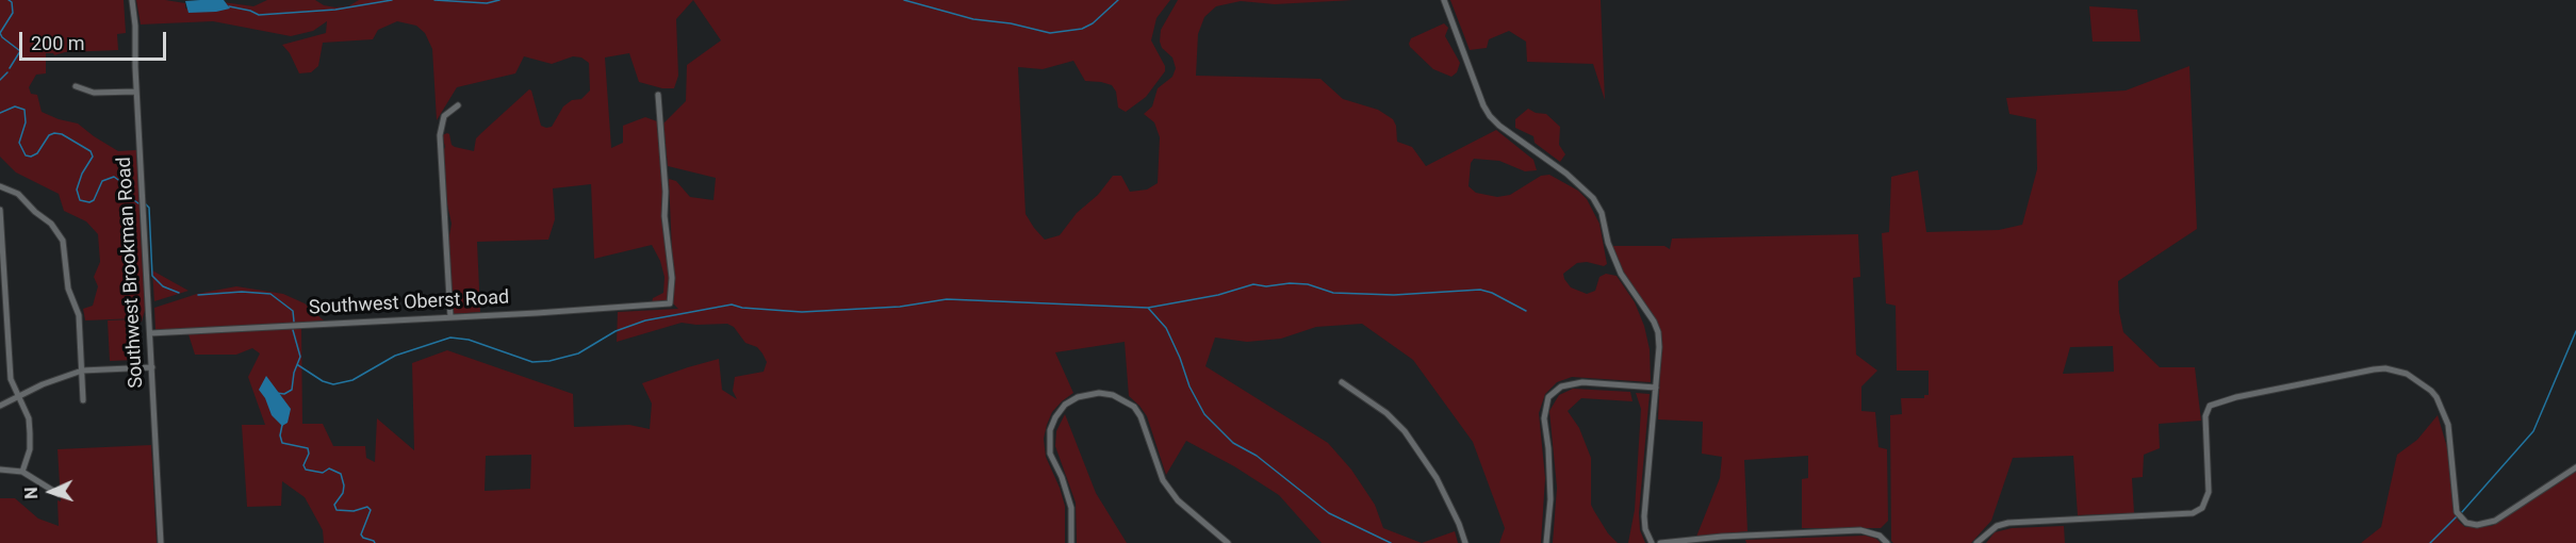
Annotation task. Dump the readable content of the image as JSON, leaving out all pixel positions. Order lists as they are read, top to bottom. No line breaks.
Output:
{"streets":{"street":["Southwest Brookman Road","Southwest Oberst Road"]},"crossings":[["Southwest Brookman Road","Southwest Oberst Road"]],"scale_bar":"200 m","north":"left"}
